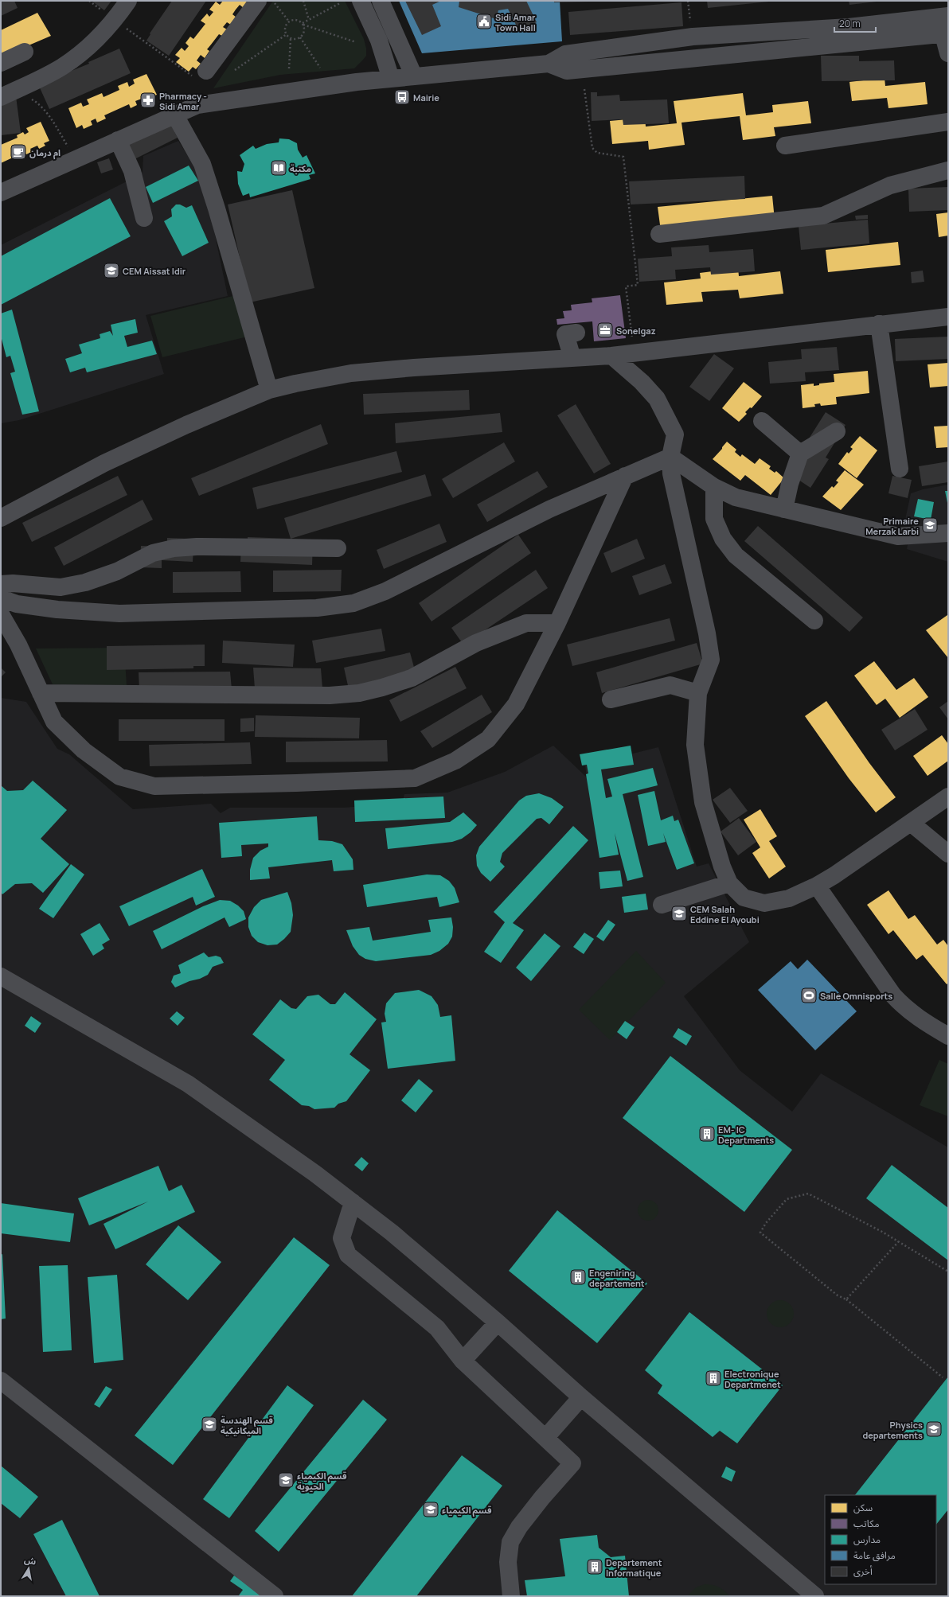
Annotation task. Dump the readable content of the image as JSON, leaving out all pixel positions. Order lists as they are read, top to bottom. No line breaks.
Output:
{"places":{"public building":["Sidi Amar Town Hall"],"bus stop":["Mairie"],"pharmacy":["Pharmacy - Sidi Amar"],"cafe":["ام درمان"],"library":["مكتبة"],"school or university":["CEM Aissat Idir","Primaire Merzak Larbi","CEM Salah Eddine El Ayoubi","قسم الهندسة الميكانيكية","Physics departements","قسم الكيمياء الحيوية","قسم الكيمياء"],"office":["Sonelgaz"],"sports":["Salle Omnisports"],"building":["EM- IC Departments","Engeniring departement","Electronique Departmenet","Departement Informatique"]},"legend":["سكن","مكاتب","مدارس","مرافق عامة","أخرى"],"scale_bar":"20 m","north":"top"}
